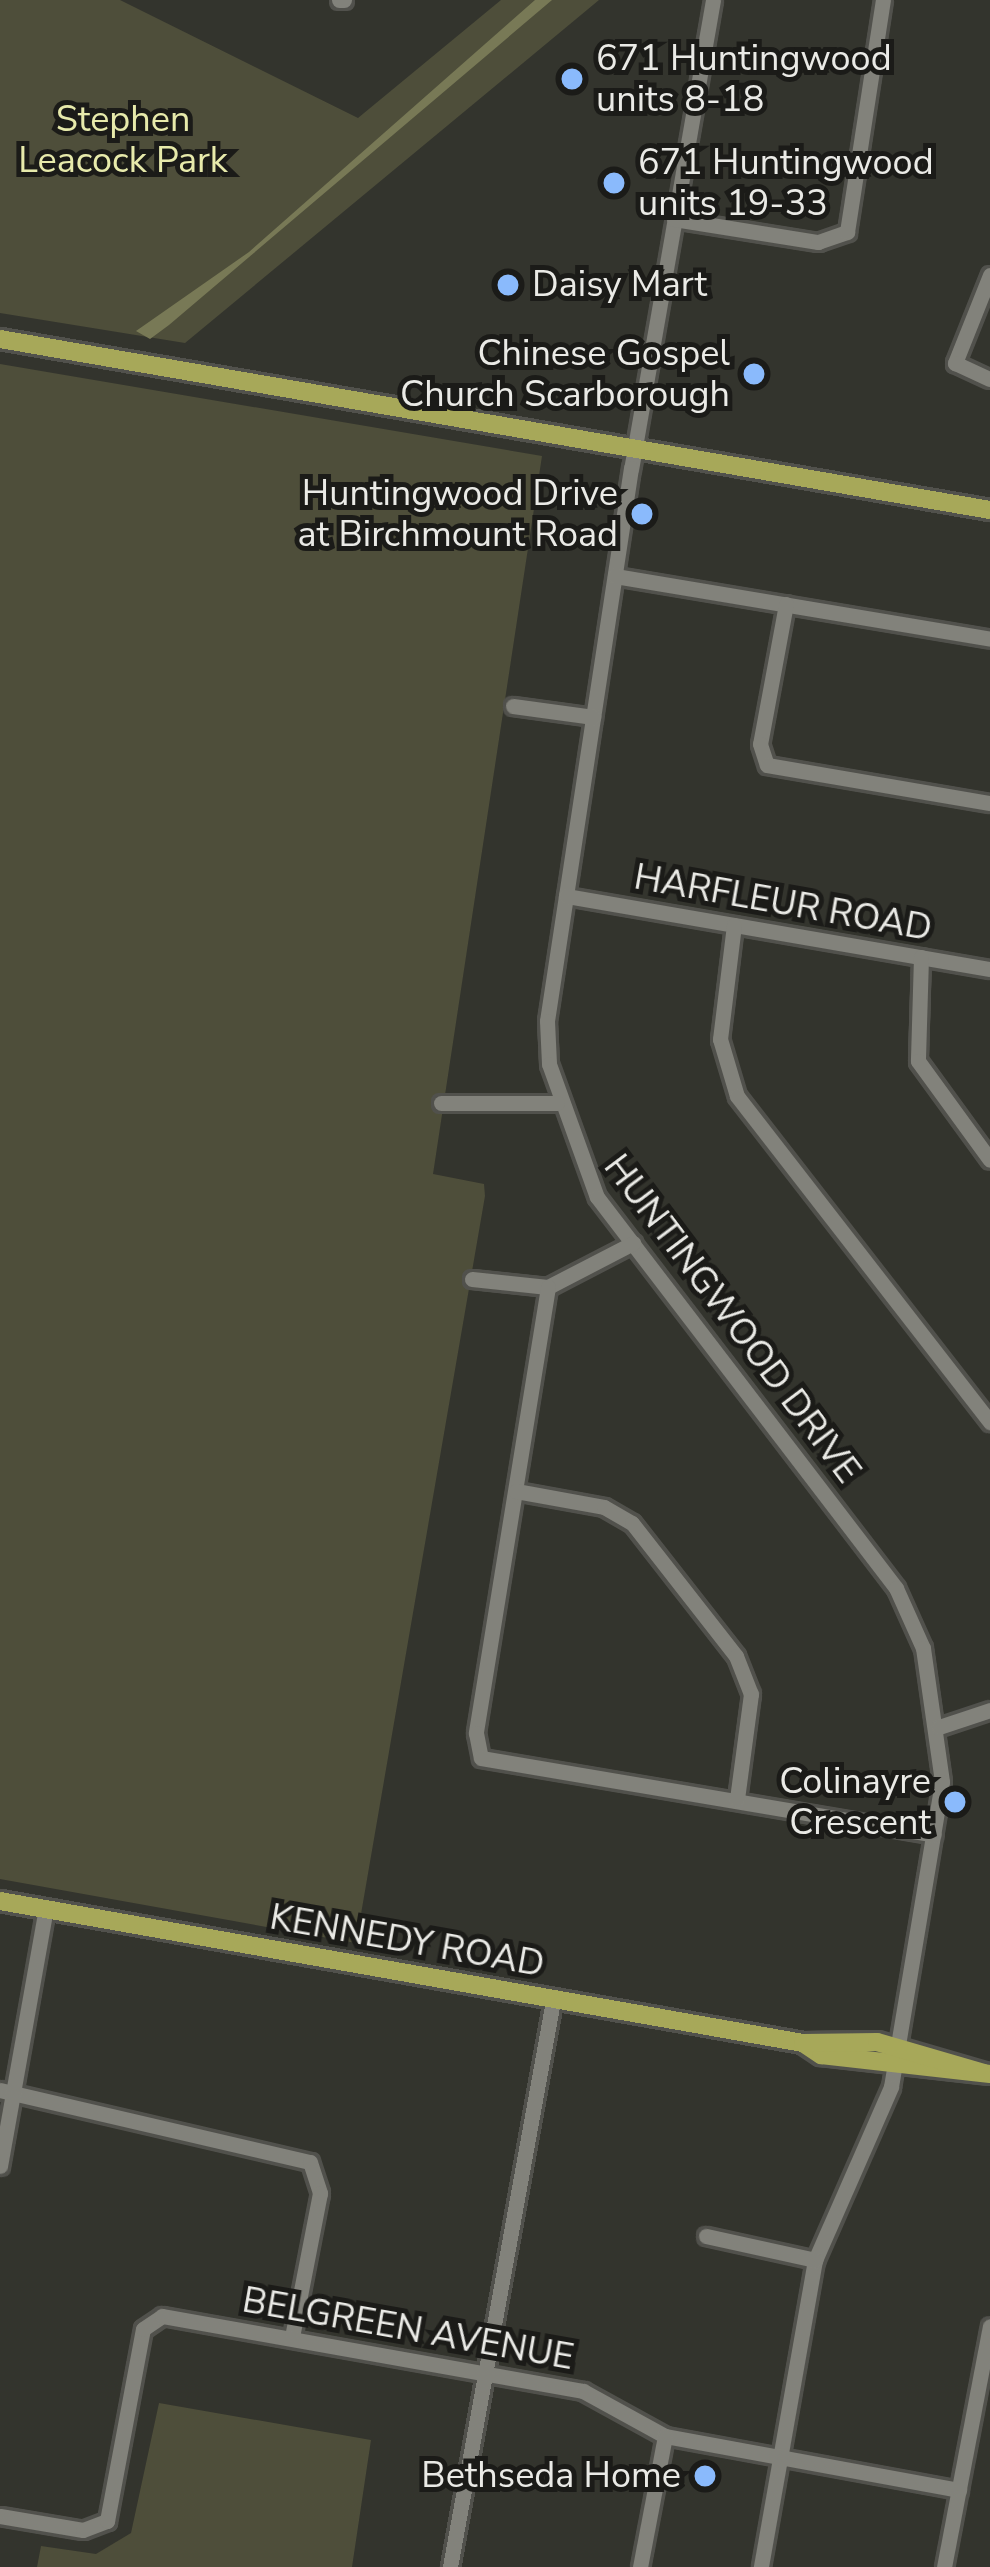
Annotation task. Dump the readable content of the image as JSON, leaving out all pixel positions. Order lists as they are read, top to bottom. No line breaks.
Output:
{"streets":{"main road":["KENNEDY ROAD"],"street":["HARFLEUR ROAD","HUNTINGWOOD DRIVE","BELGREEN AVENUE"]},"crossings":[["HARFLEUR ROAD","HUNTINGWOOD DRIVE"],["HUNTINGWOOD DRIVE","KENNEDY ROAD"],["HUNTINGWOOD DRIVE","BELGREEN AVENUE"]],"parks":["Stephen Leacock Park"],"places":["671 Huntingwood units 8-18","671 Huntingwood units 19-33","Daisy Mart","Chinese Gospel Church Scarborough","Huntingwood Drive at Birchmount Road","Colinayre Crescent","Bethseda Home"]}
